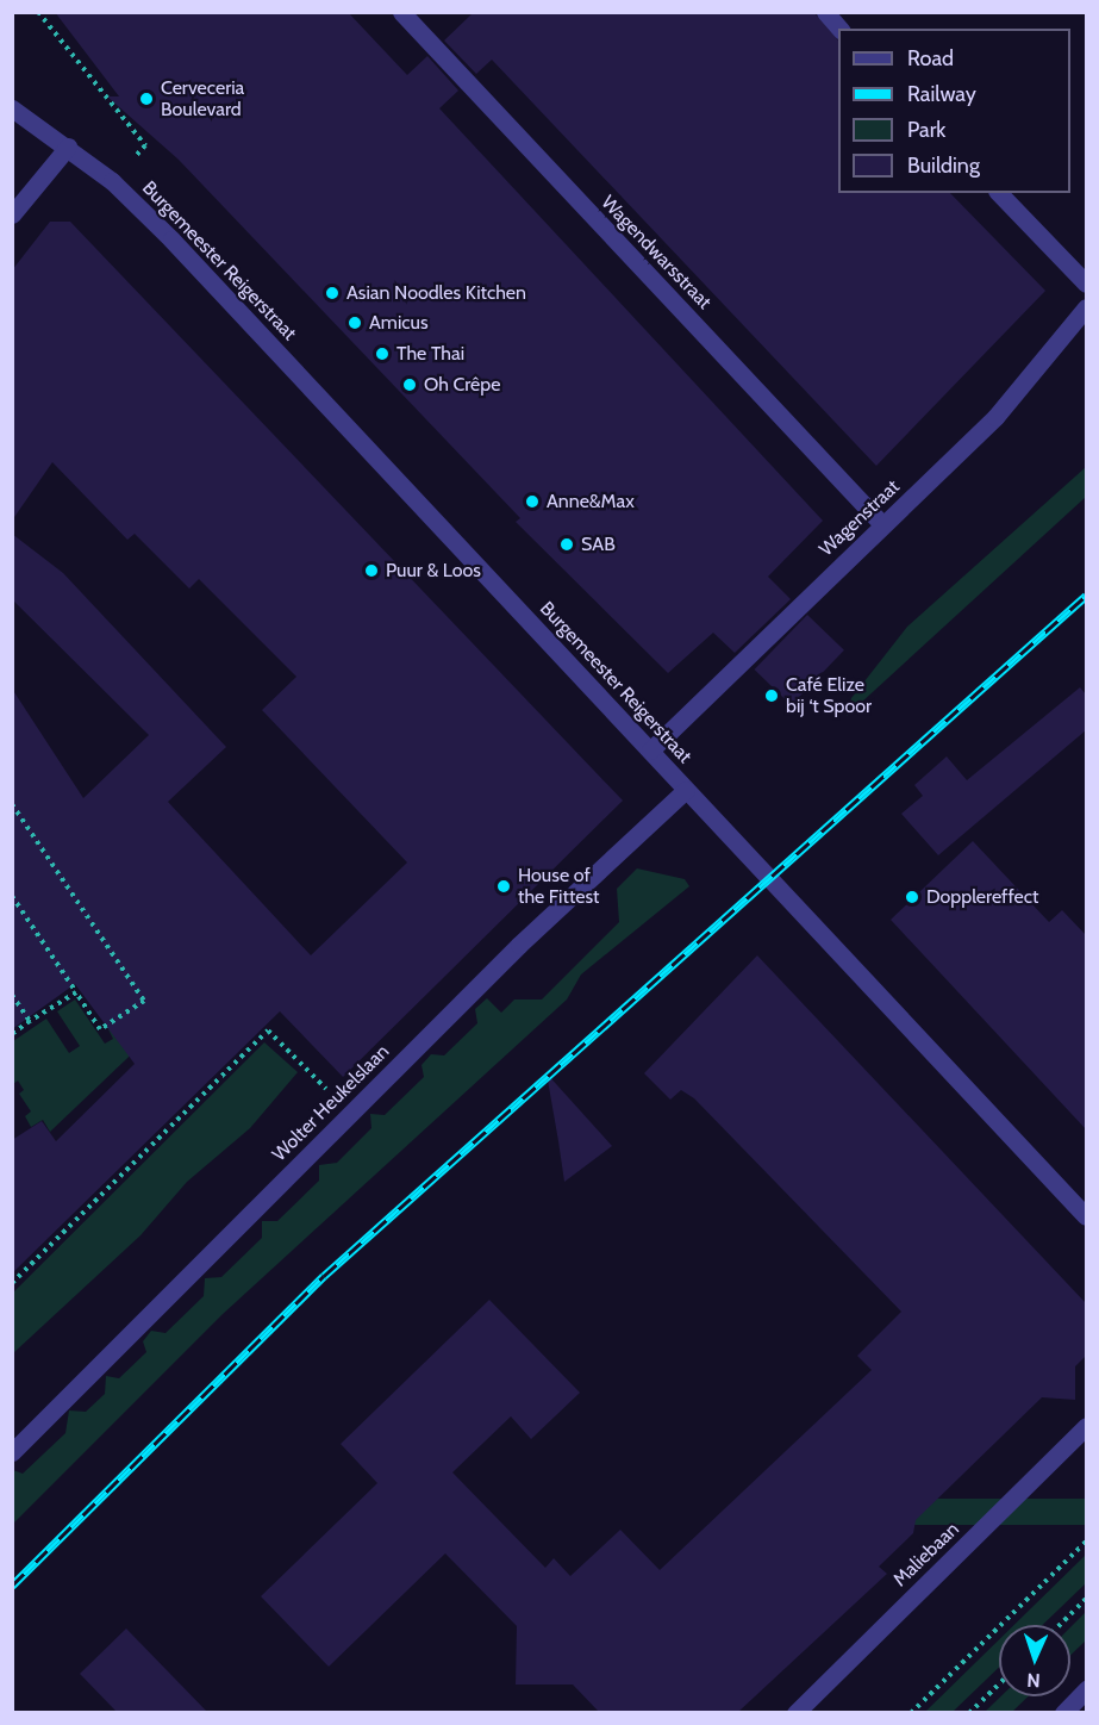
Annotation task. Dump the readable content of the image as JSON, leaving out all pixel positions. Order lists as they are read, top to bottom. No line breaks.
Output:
{"streets":{"street":["Wagendwarsstraat","Burgemeester Reigerstraat","Wagenstraat","Wolter Heukelslaan","Maliebaan"]},"crossings":[["Wagendwarsstraat","Wagenstraat"],["Burgemeester Reigerstraat","Wagenstraat"],["Burgemeester Reigerstraat","Wolter Heukelslaan"]],"places":["Cerveceria Boulevard","Asian Noodles Kitchen","Amicus","The Thai","Oh Crêpe","Anne&Max","SAB","Puur & Loos","Café Elize bij ‘t Spoor","House of the Fittest","Dopplereffect"],"legend":["Road","Railway","Park","Building"],"north":"bottom"}
